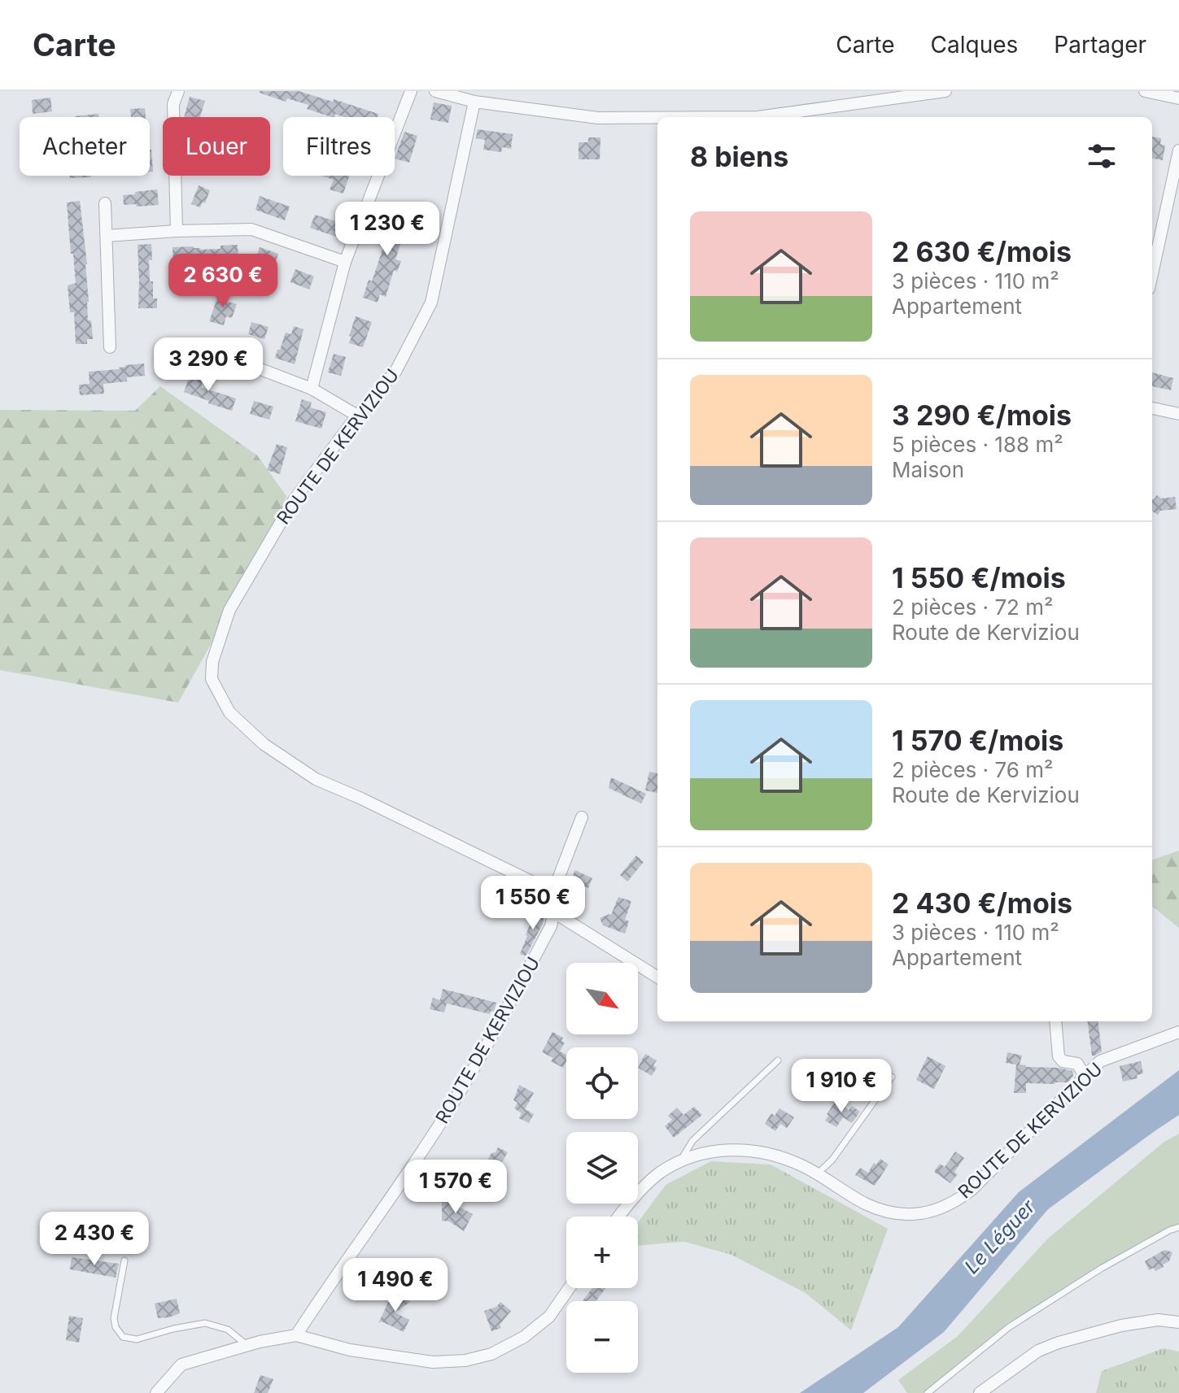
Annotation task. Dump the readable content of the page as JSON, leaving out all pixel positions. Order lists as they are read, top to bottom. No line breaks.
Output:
{"streets":{"street":["ROUTE DE KERVIZIOU"]},"water":["Le Léguer"],"north":"bottom right","page":{"header":"Carte","nav":["Carte","Calques","Partager"],"chip":["Acheter","Louer","Filtres"],"heading":"8 biens","list":[{"name":"2 630 €/mois","note":"3 pièces · 110 m² · Appartement"},{"name":"3 290 €/mois","note":"5 pièces · 188 m² · Maison"},{"name":"1 550 €/mois","note":"2 pièces · 72 m² · Route de Kerviziou"},{"name":"1 570 €/mois","note":"2 pièces · 76 m² · Route de Kerviziou"},{"name":"2 430 €/mois","note":"3 pièces · 110 m² · Appartement"}],"price":["1 230 €","2 630 €","3 290 €","1 550 €","1 910 €","1 570 €","2 430 €","1 490 €"],"map_buttons":["+","−"]}}
